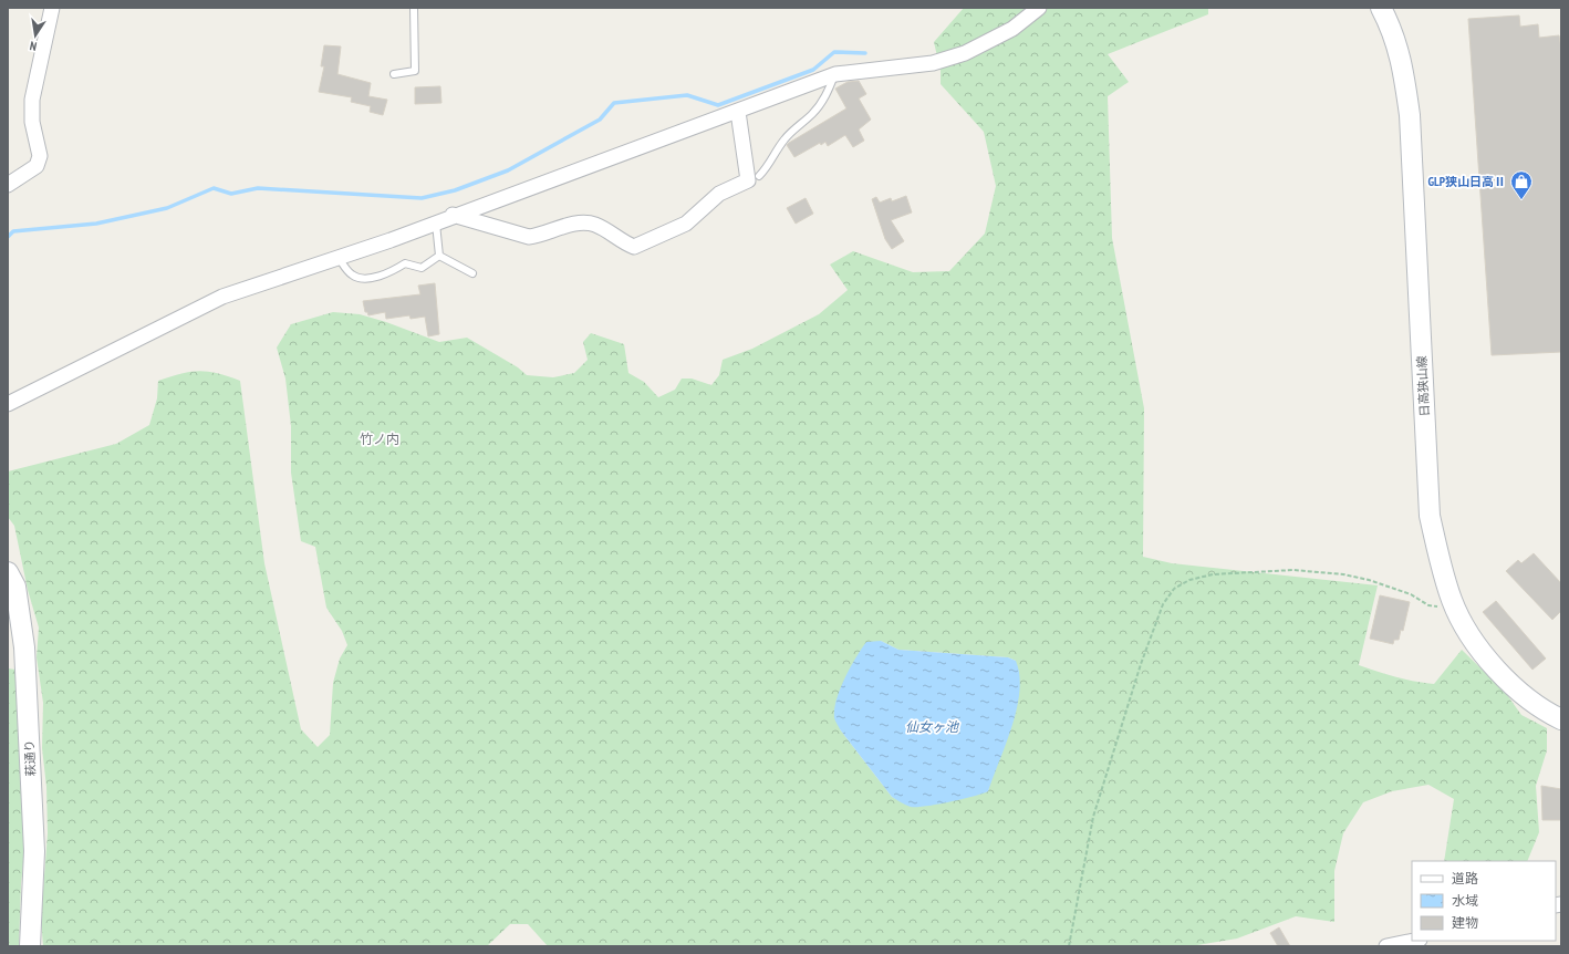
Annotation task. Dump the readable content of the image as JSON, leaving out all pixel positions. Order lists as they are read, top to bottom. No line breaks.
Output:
{"streets":{"main road":["日高狭山線","萩通り"]},"districts":["竹ノ内"],"water":["仙女ヶ池"],"places":{"shop":["GLP狭山日高Ⅱ"]},"legend":["道路","水域","建物"],"north":"bottom"}
